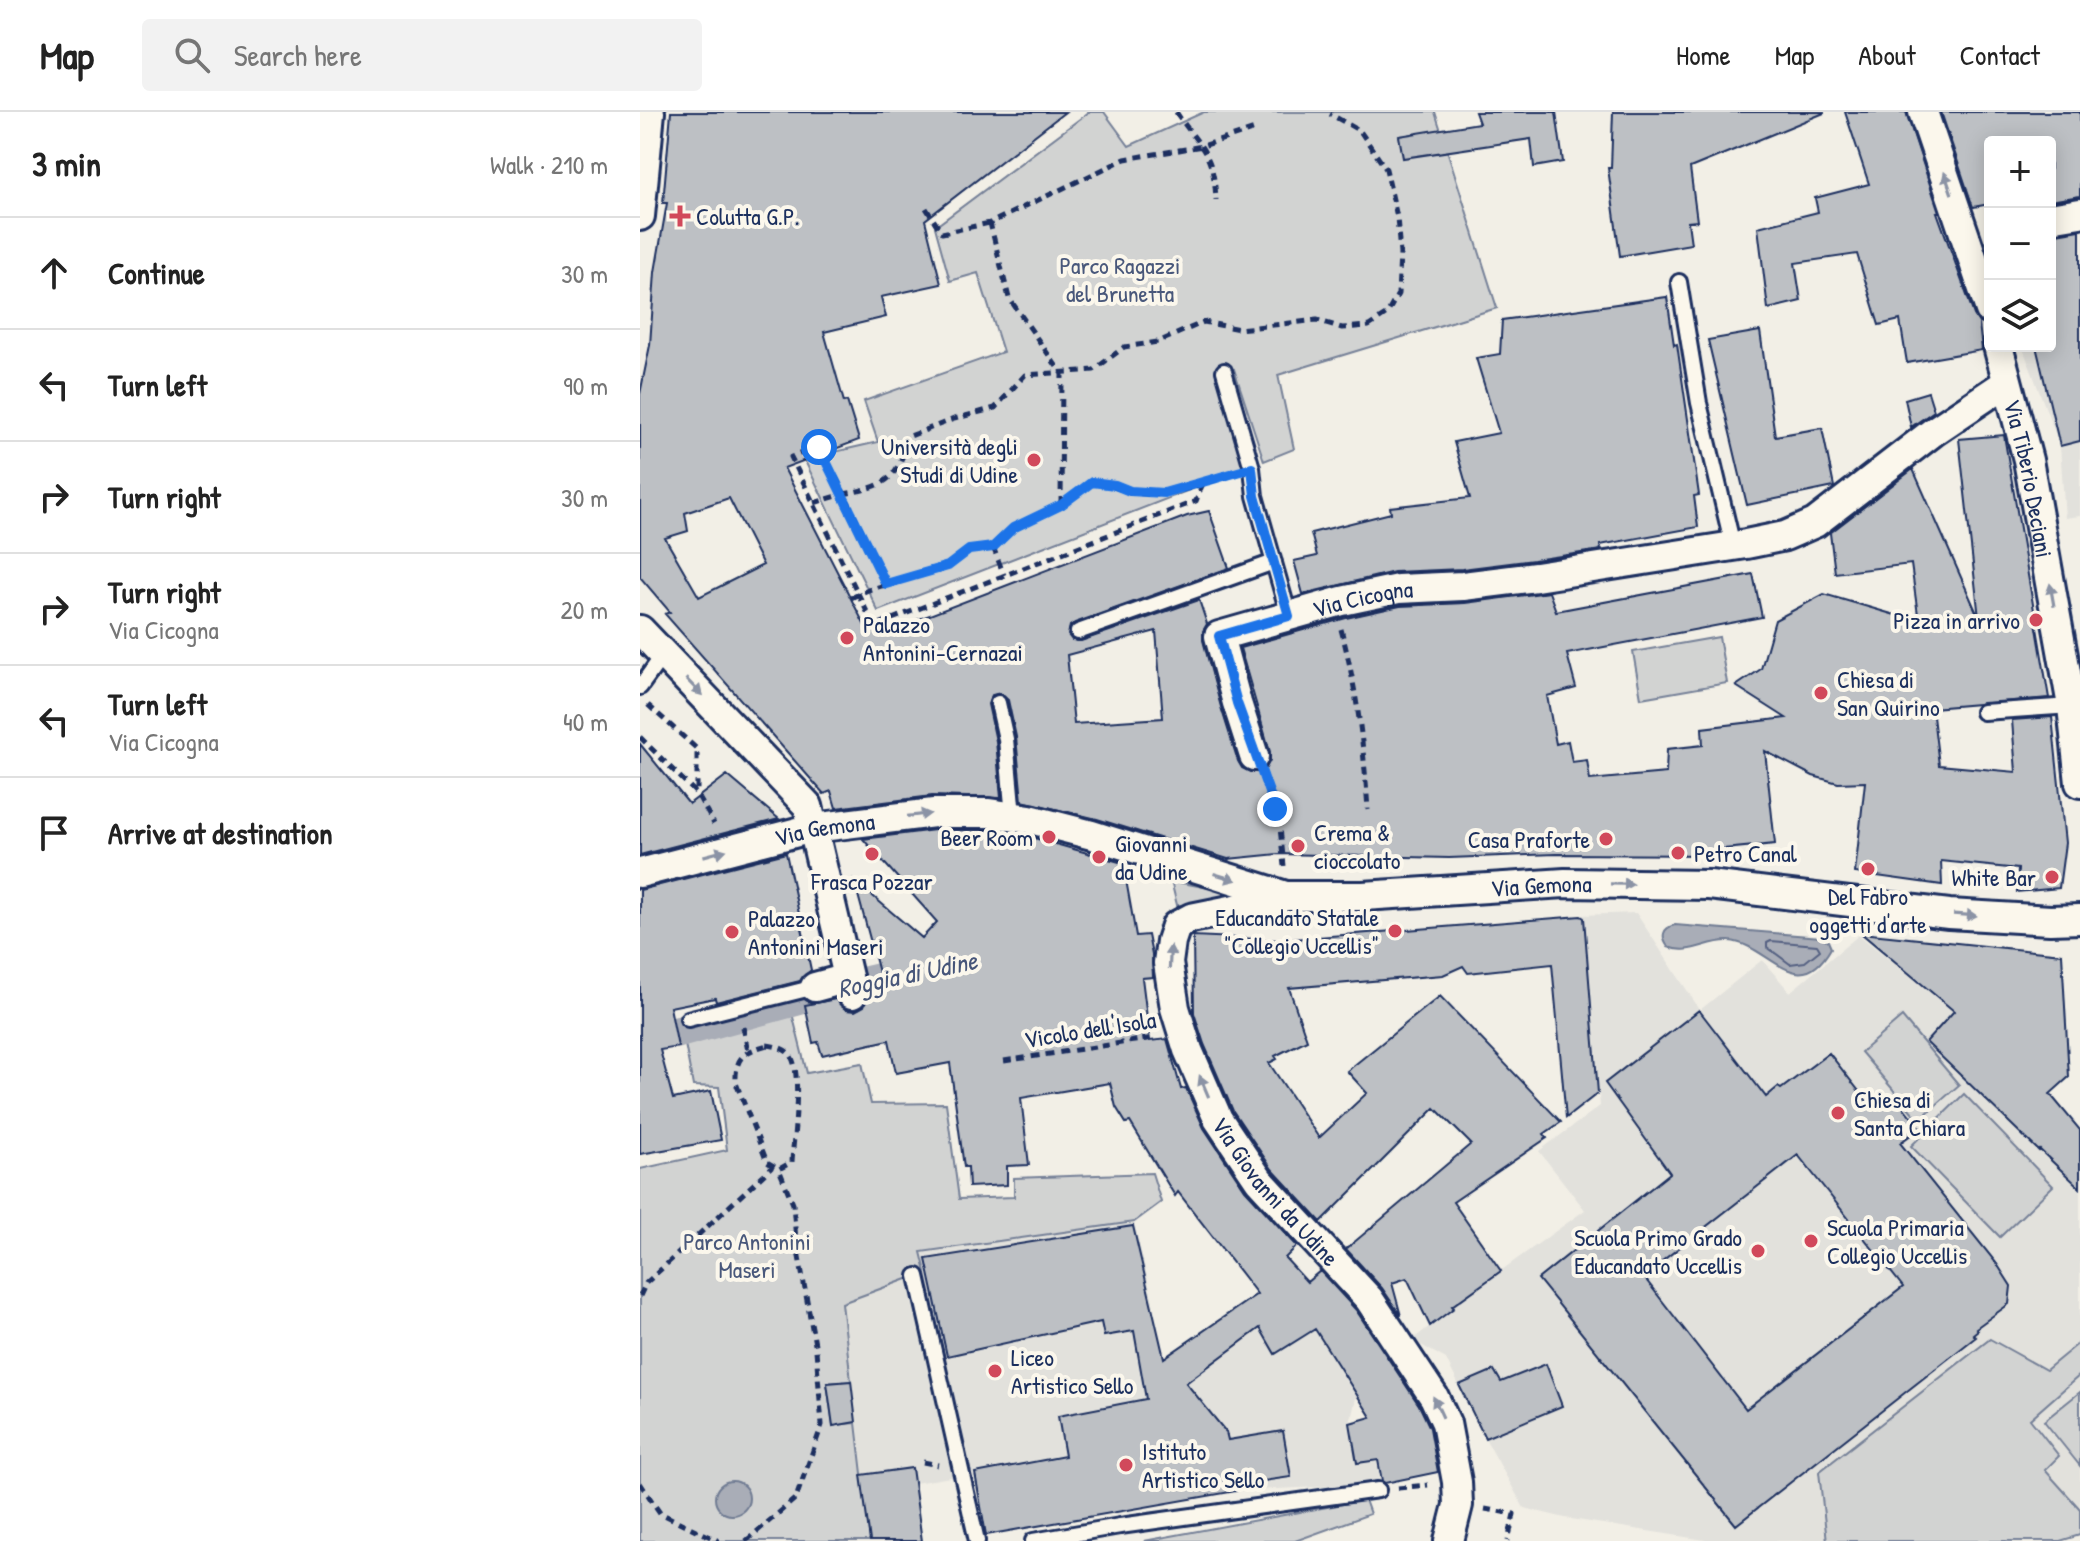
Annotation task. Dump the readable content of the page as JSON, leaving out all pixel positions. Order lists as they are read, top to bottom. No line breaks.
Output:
{"streets":{"street":["Via Tiberio Deciani","Via Cicogna","Via Gemona","Via Giovanni da Udine"],"path":["Vicolo dell'Isola"]},"crossings":[["Via Tiberio Deciani","Via Cicogna"],["Via Gemona","Via Giovanni da Udine"],["Vicolo dell'Isola","Via Giovanni da Udine"]],"one_way":["Via Tiberio Deciani","Via Gemona","Via Giovanni da Udine"],"water":["Roggia di Udine"],"parks":["Parco Ragazzi del Brunetta","Parco Antonini Maseri"],"places":{"health":["Colutta G.P."],"other":["Università degli Studi di Udine","Pizza in arrivo","Palazzo Antonini-Cernazai","Chiesa di San Quirino","Beer Room","Casa Praforte","Crema & cioccolato","Petro Canal","Frasca Pozzar","Giovanni da Udine","Del Fabro oggetti d'arte","White Bar","Educandato Statale \"Collegio Uccellis\"","Palazzo Antonini Maseri","Chiesa di Santa Chiara","Scuola Primaria Collegio Uccellis","Scuola Primo Grado Educandato Uccellis","Liceo Artistico Sello","Istituto Artistico Sello"]},"page":{"header":"Map","search":"Search here","nav":["Home","Map","About","Contact"],"heading":["3 min","Walk · 210 m"],"map_buttons":["+","−"],"list":[["Continue","30 m"],["Turn left","90 m"],["Turn right","30 m"],["Turn right","Via Cicogna","20 m"],["Turn left","Via Cicogna","40 m"],"Arrive at destination"]}}
